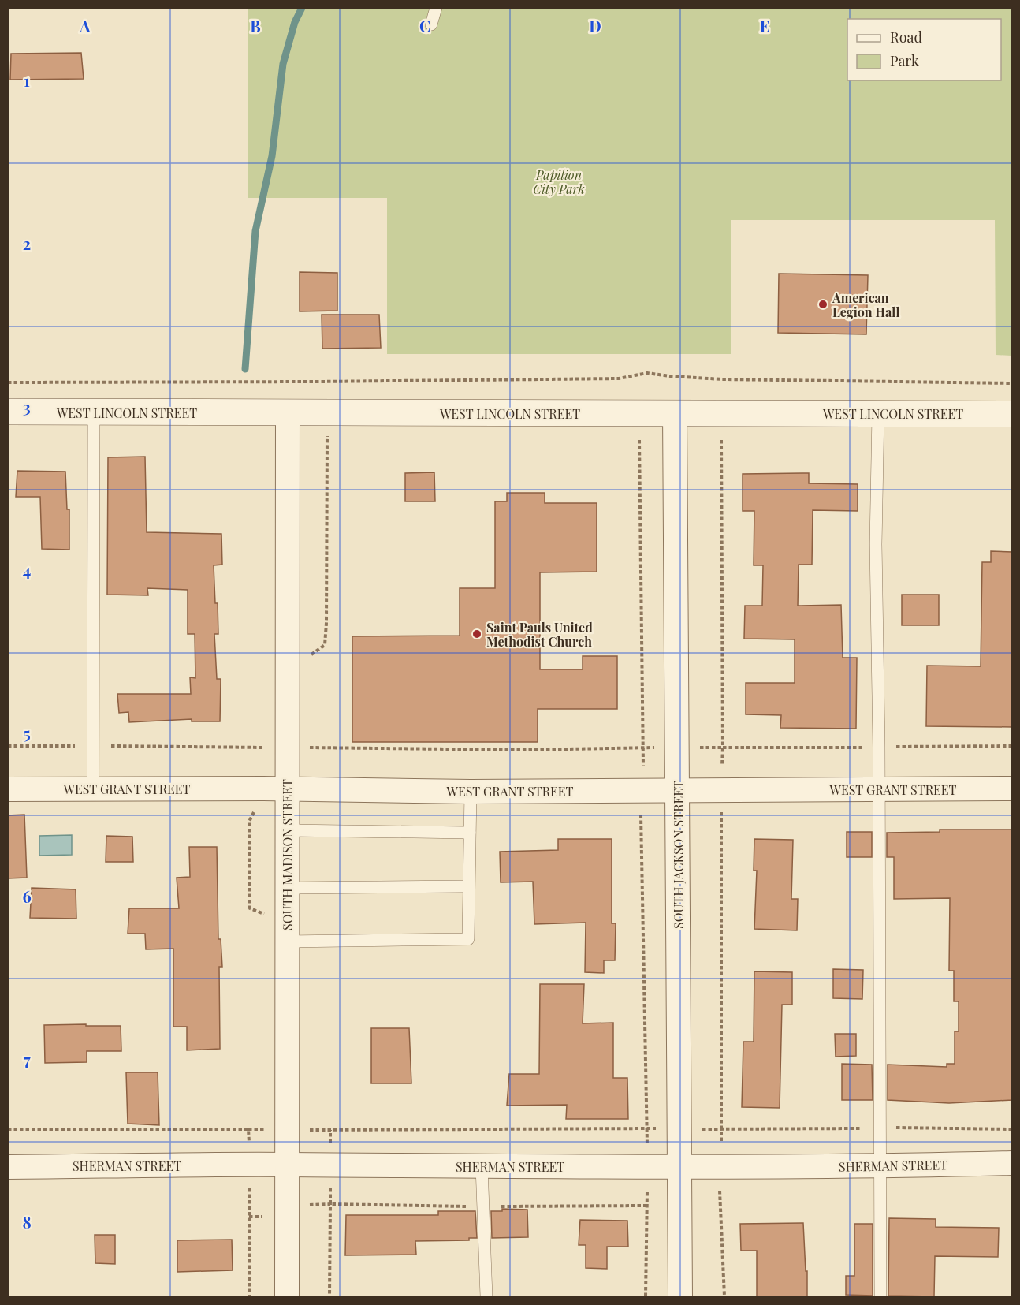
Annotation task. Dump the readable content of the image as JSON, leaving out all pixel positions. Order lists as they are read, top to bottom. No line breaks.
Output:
{"streets":{"street":["WEST LINCOLN STREET","WEST GRANT STREET","SOUTH MADISON STREET","SOUTH JACKSON STREET","SHERMAN STREET"]},"crossings":[["WEST LINCOLN STREET","SOUTH MADISON STREET"],["WEST LINCOLN STREET","SOUTH JACKSON STREET"],["WEST GRANT STREET","SOUTH MADISON STREET"],["WEST GRANT STREET","SOUTH JACKSON STREET"],["SOUTH MADISON STREET","SHERMAN STREET"],["SOUTH JACKSON STREET","SHERMAN STREET"]],"parks":["Papilion City Park"],"places":["American Legion Hall","Saint Pauls United Methodist Church"],"legend":["Road","Park"],"grid":{"columns":["A","B","C","D","E"],"rows":["1","2","3","4","5","6","7","8"]}}
